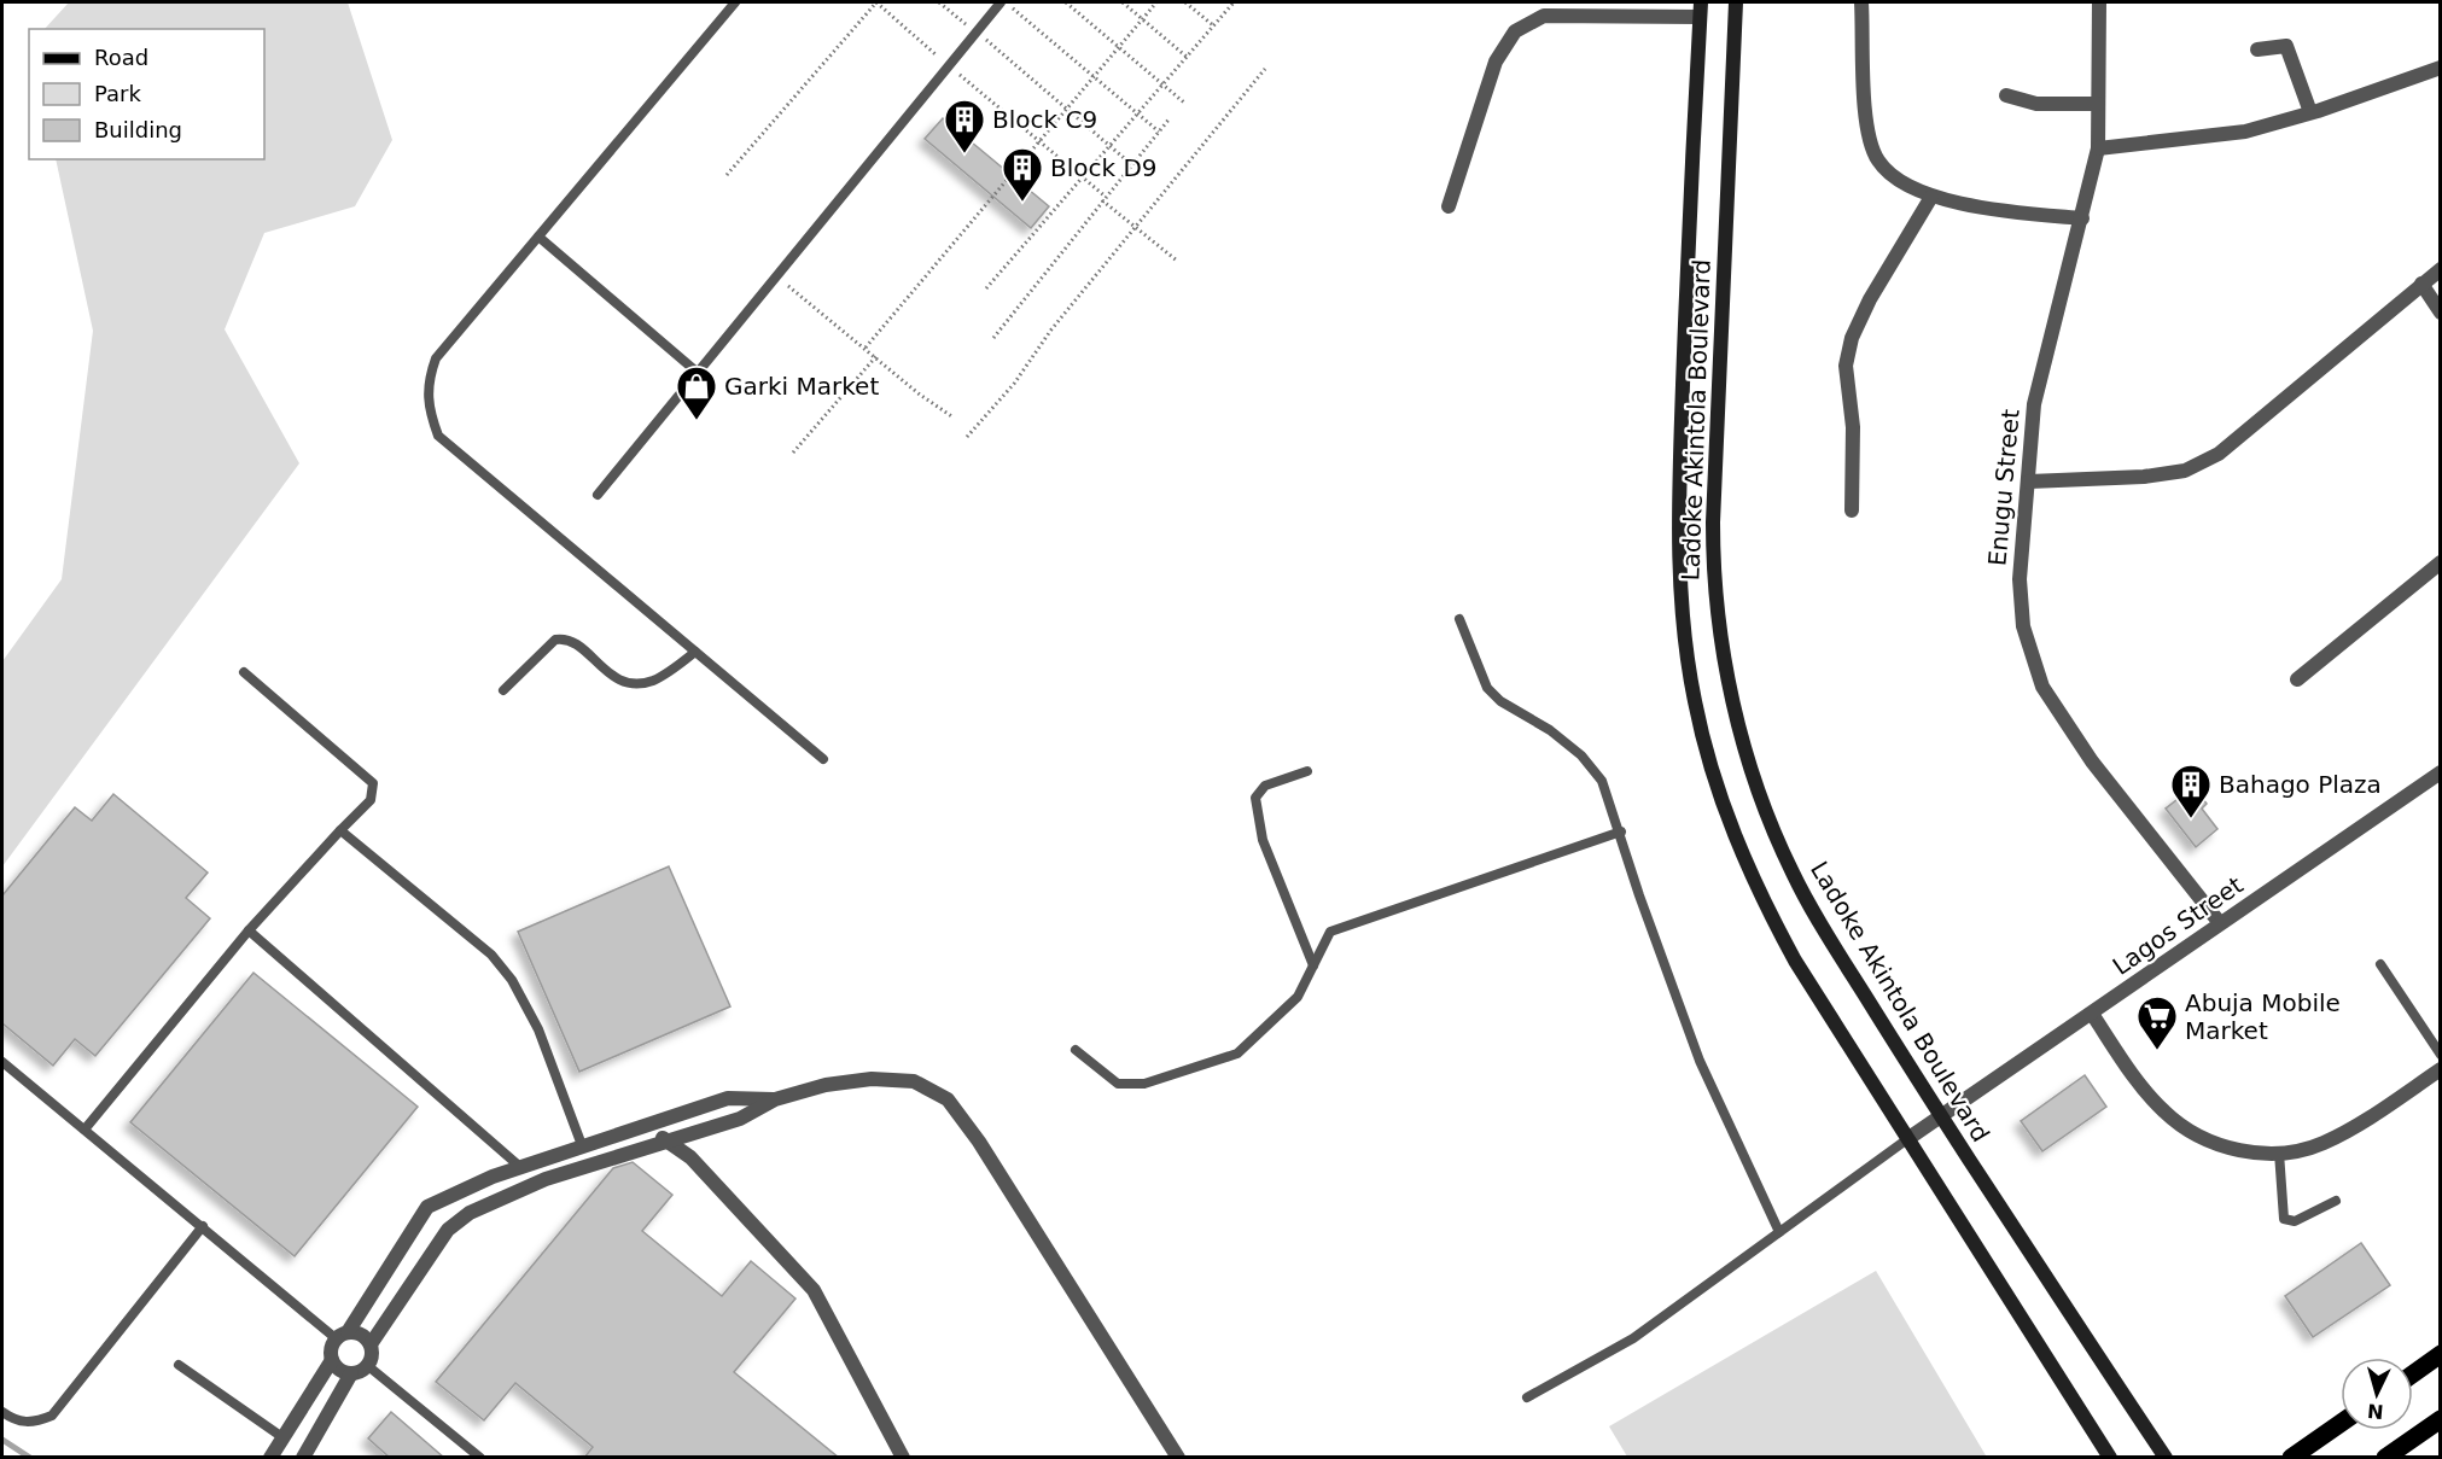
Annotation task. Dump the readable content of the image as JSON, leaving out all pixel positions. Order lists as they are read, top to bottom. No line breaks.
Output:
{"streets":{"street":["Ladoke Akintola Boulevard","Enugu Street","Lagos Street"]},"crossings":[["Ladoke Akintola Boulevard","Lagos Street"],["Enugu Street","Lagos Street"]],"places":{"building":["Block C9","Block D9","Bahago Plaza"],"shop":["Garki Market"],"supermarket":["Abuja Mobile Market"]},"legend":["Road","Park","Building"],"north":"bottom"}
